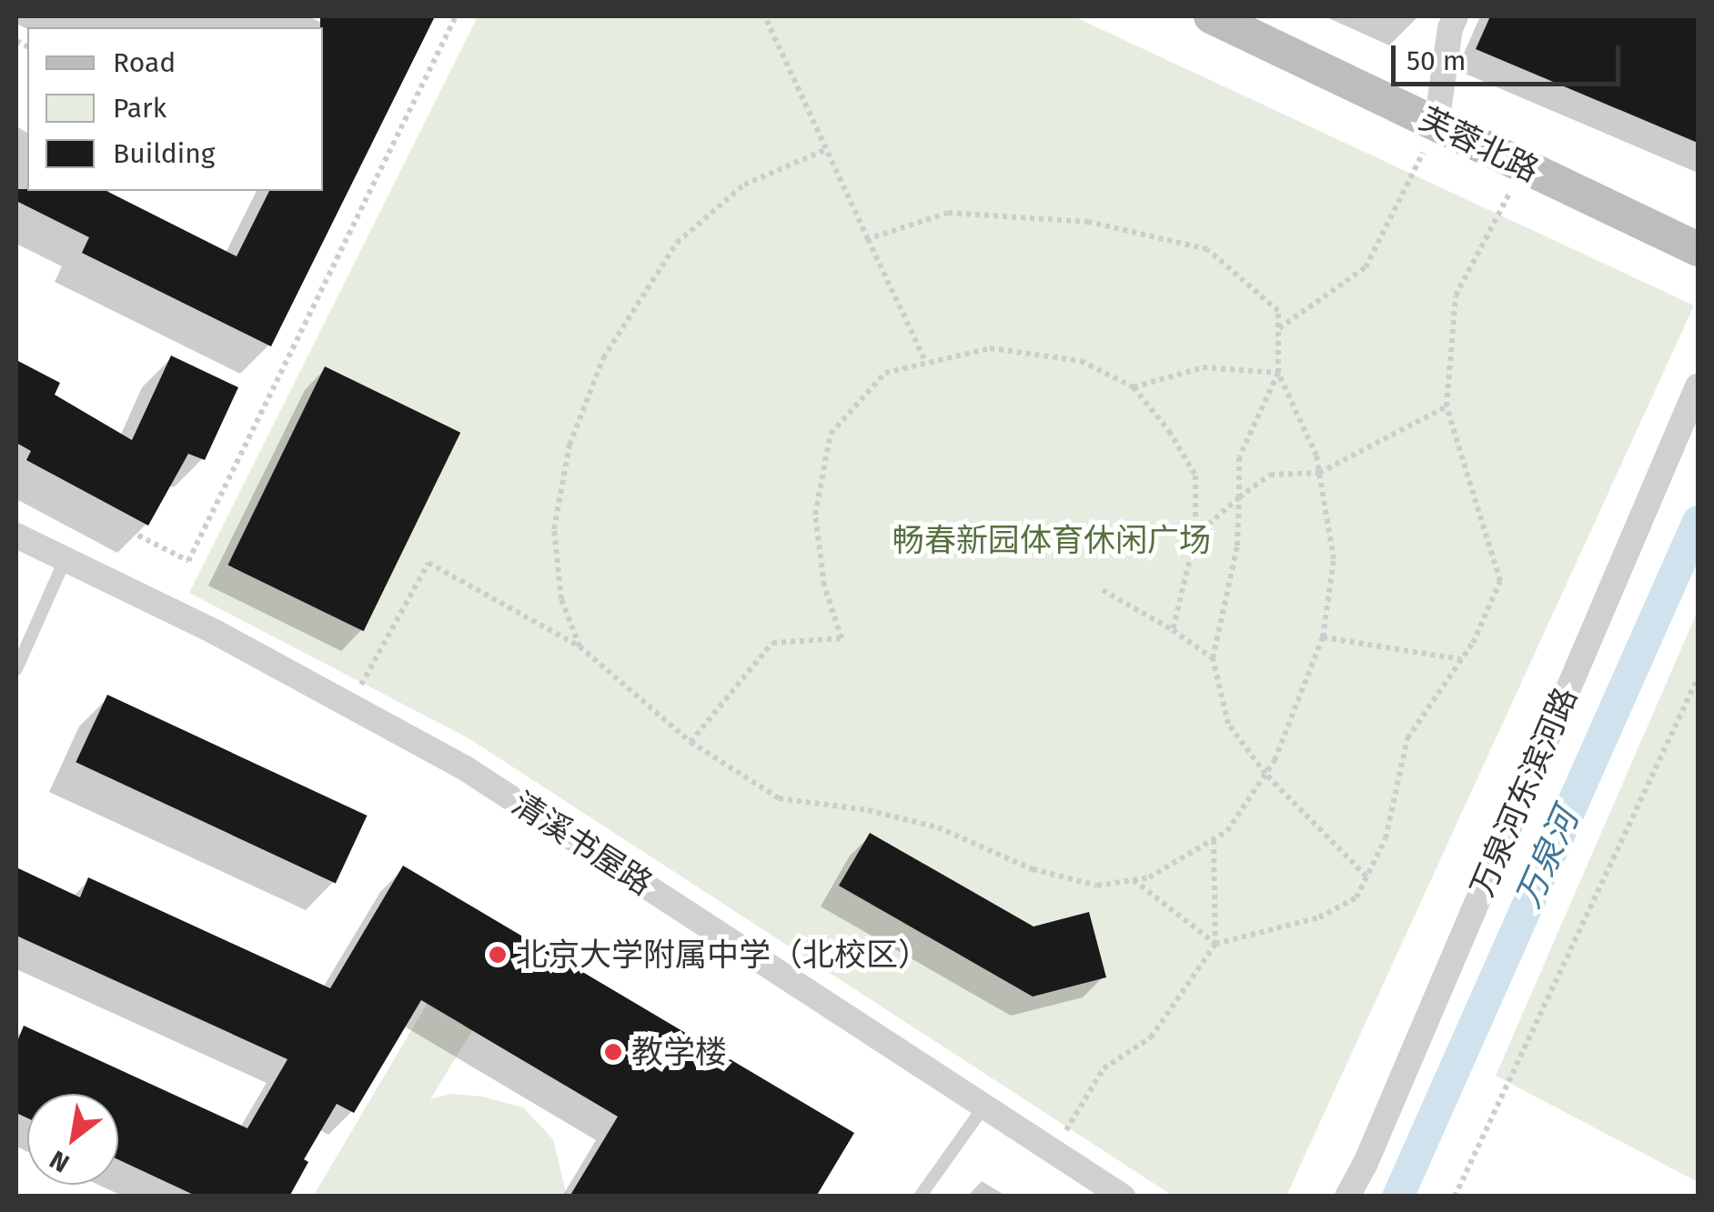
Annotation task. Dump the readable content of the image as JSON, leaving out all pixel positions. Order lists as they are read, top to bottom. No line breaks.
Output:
{"streets":{"street":["芙蓉北路","万泉河东滨河路","清溪书屋路"]},"water":["万泉河"],"parks":["畅春新园体育休闲广场"],"places":["北京大学附属中学（北校区）","教学楼"],"legend":["Road","Park","Building"],"scale_bar":"50 m","north":"bottom left"}
